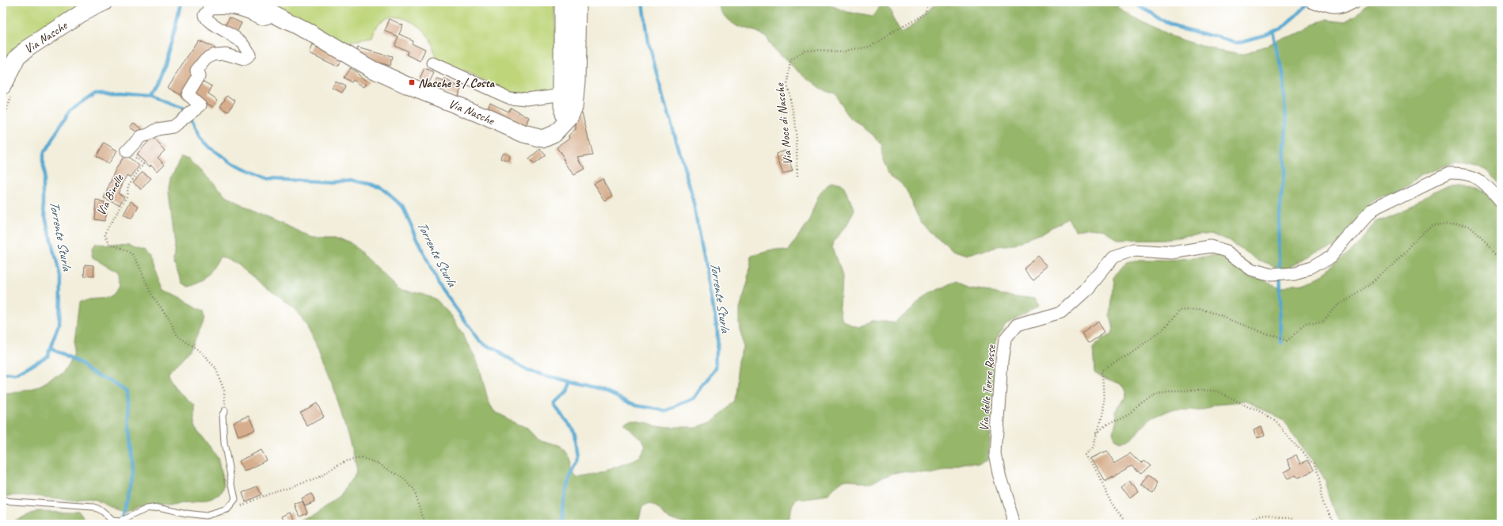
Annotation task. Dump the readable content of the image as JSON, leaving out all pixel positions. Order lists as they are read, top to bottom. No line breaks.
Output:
{"streets":{"street":["Via Nasche","Via delle Terre Rosse"],"path":["Via Noce di Nasche","Via Binelle"]},"water":["Torrente Sturla"],"places":{"transit":["Nasche 3 / Costa"]}}
